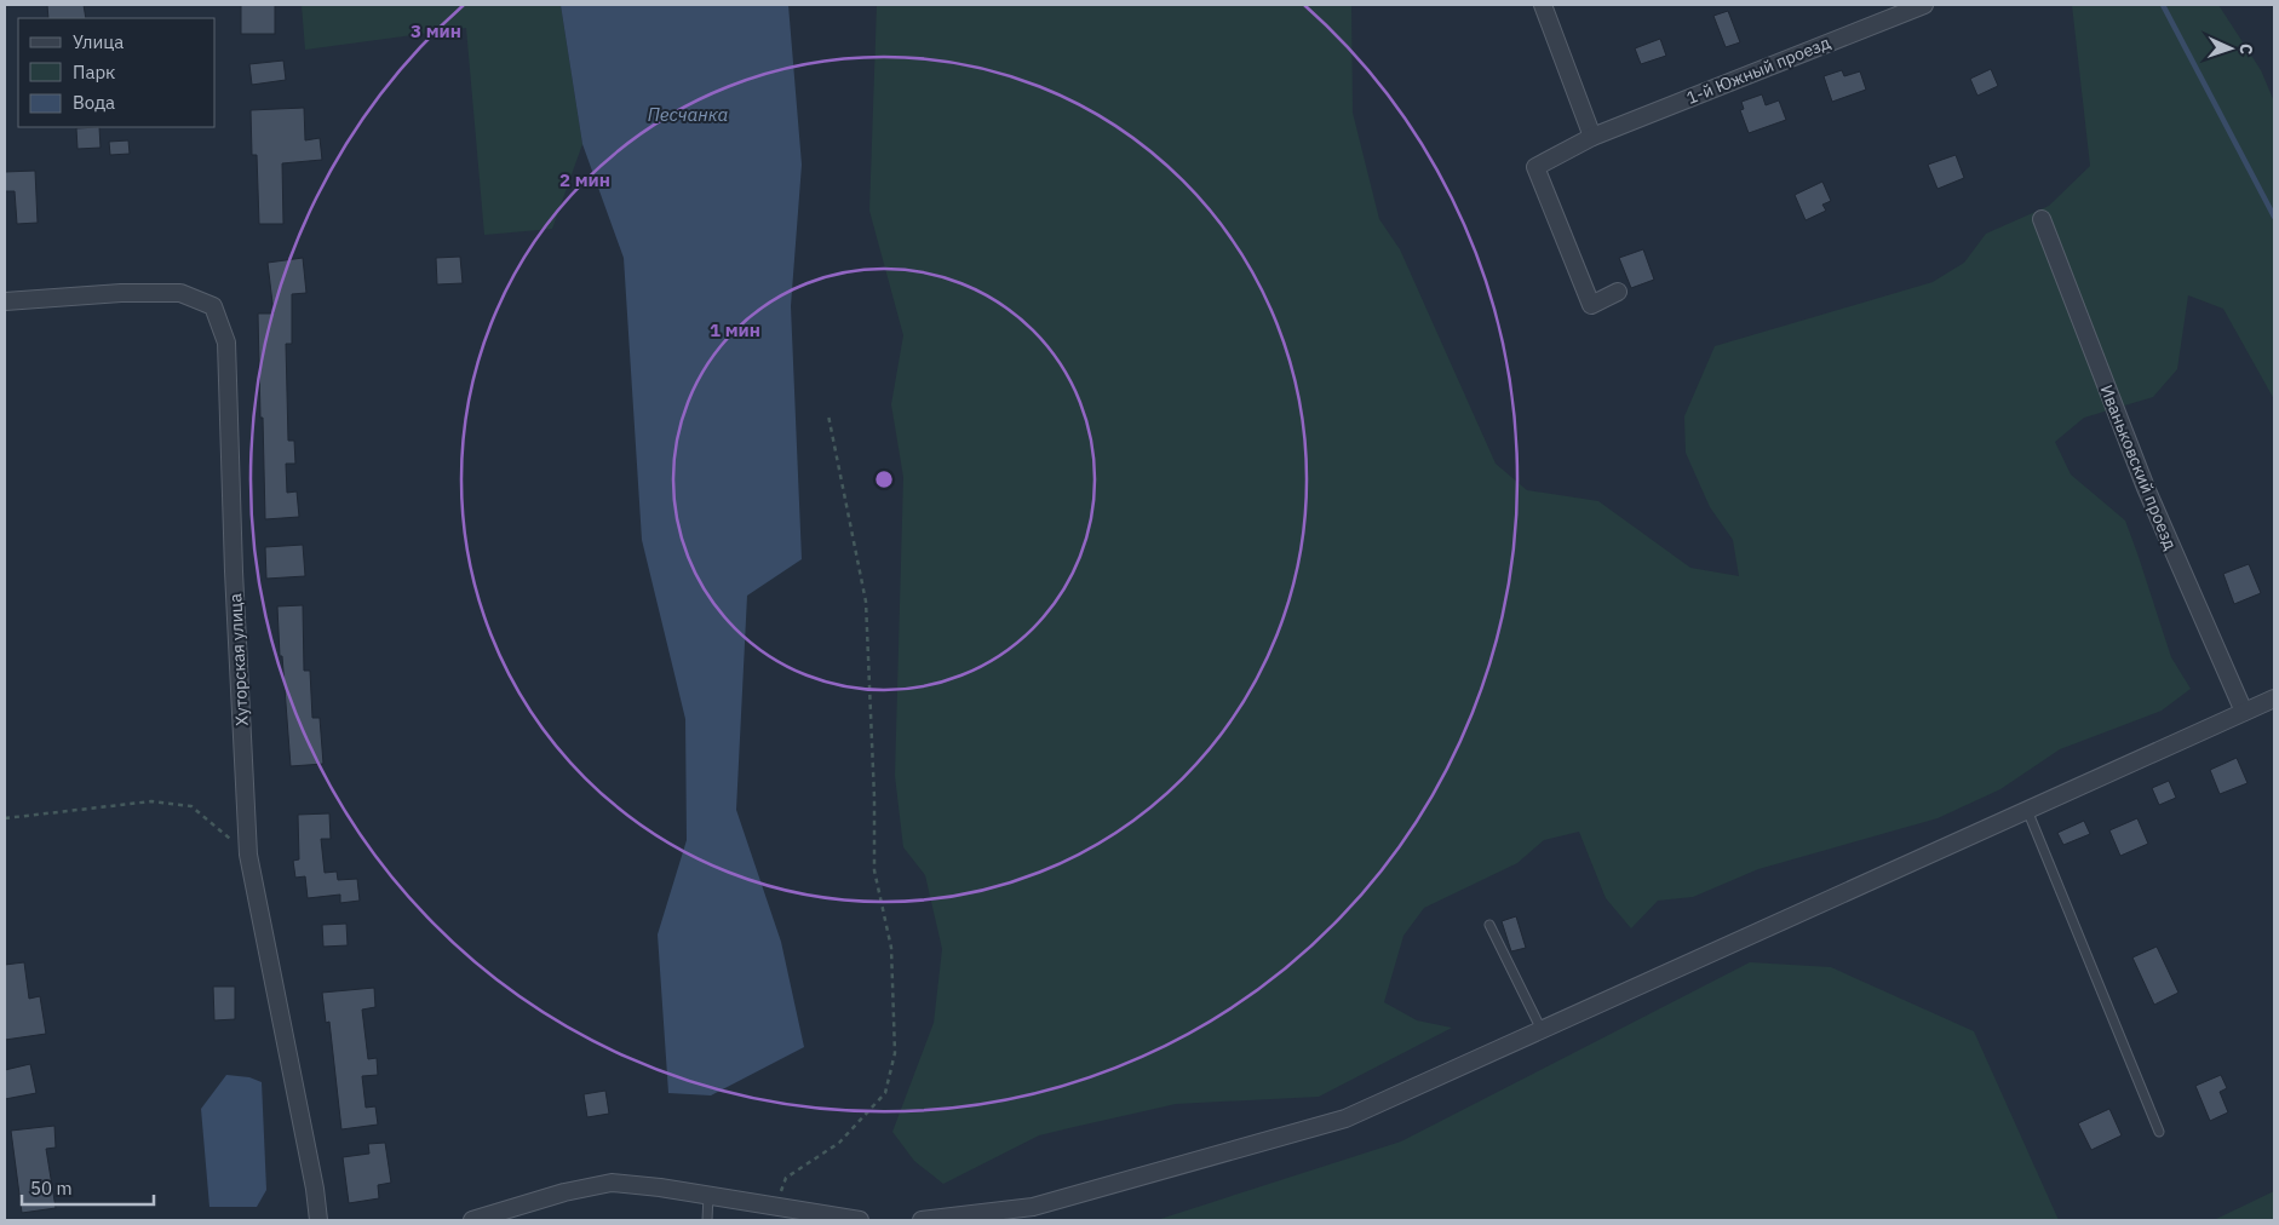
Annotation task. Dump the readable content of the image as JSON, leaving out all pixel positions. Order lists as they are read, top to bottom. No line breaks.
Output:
{"streets":{"street":["1-й Южный проезд","Иваньковский проезд","Хуторская улица"]},"water":["Песчанка"],"legend":["Улица","Парк","Вода"],"scale_bar":"50 m","north":"right","rings":["3 мин","2 мин","1 мин"]}
